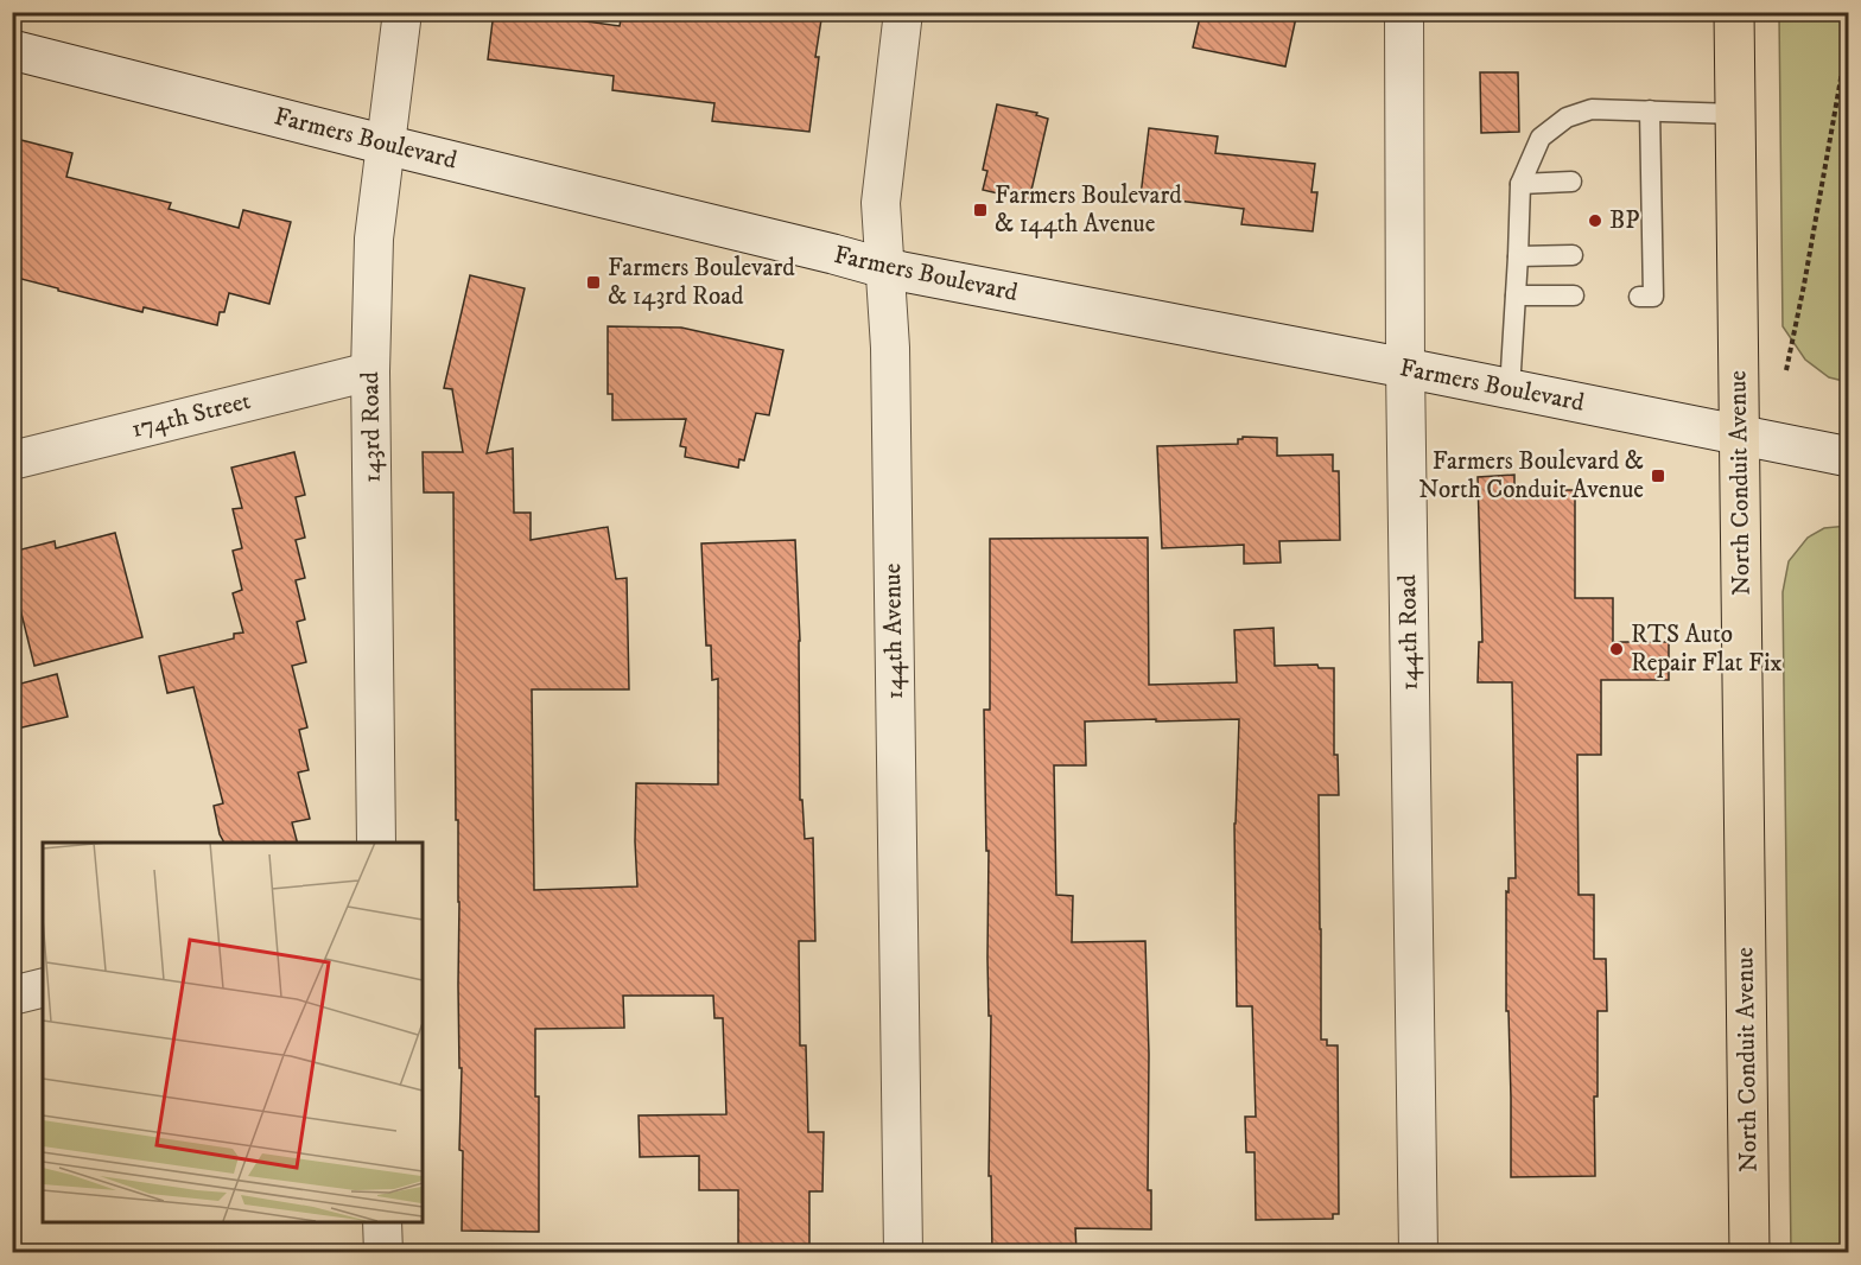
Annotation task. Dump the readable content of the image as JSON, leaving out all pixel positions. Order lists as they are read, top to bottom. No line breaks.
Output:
{"streets":{"main road":["Farmers Boulevard","North Conduit Avenue"],"street":["174th Street","143rd Road","144th Avenue","144th Road"]},"crossings":[["Farmers Boulevard","143rd Road"],["Farmers Boulevard","North Conduit Avenue"],["Farmers Boulevard","144th Avenue"],["Farmers Boulevard","144th Road"],["174th Street","143rd Road"]],"places":{"transit":["Farmers Boulevard & 144th Avenue","Farmers Boulevard & 143rd Road","Farmers Boulevard & North Conduit Avenue"],"other":["BP","RTS Auto Repair Flat Fix"]}}
